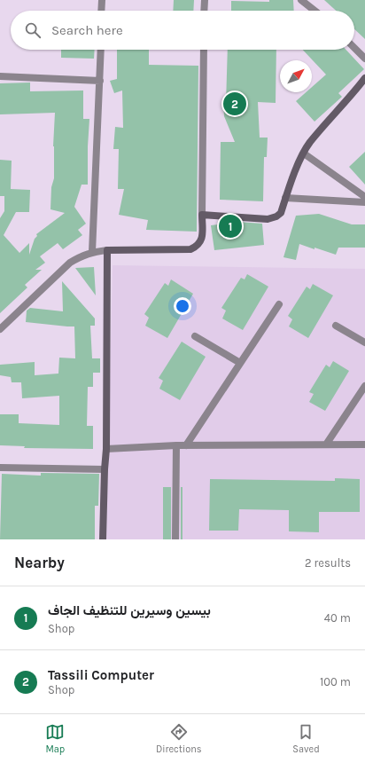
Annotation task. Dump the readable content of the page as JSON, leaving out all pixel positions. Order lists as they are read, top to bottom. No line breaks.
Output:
{"north":"top right","page":{"search":"Search here","pins":["2","1"],"heading":["Nearby","2 results"],"list":[{"mark":"1","name":"بيسين وسيرين للتنظيف الجاف","note":"Shop","value":"40 m"},{"mark":"2","name":"Tassili Computer","note":"Shop","value":"100 m"}],"nav":["Map","Directions","Saved"]}}
